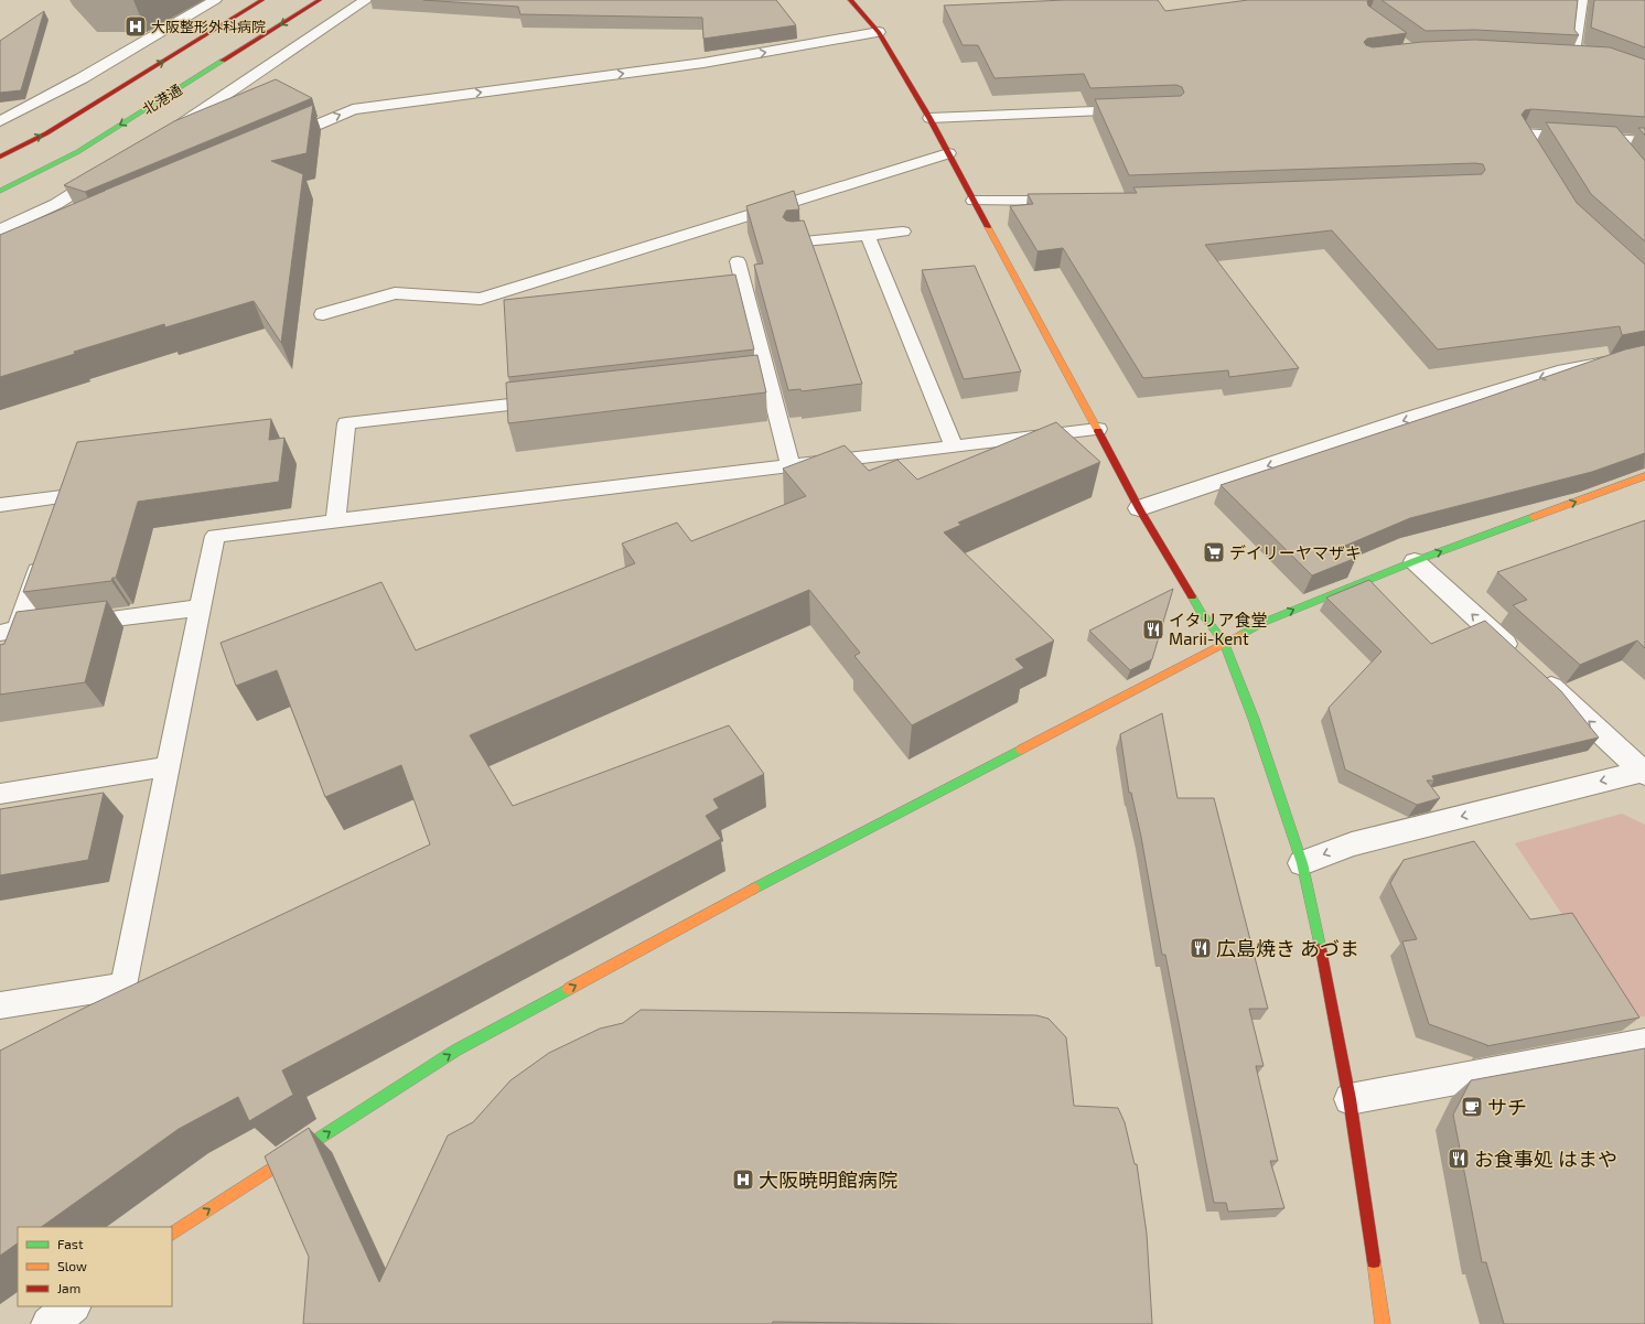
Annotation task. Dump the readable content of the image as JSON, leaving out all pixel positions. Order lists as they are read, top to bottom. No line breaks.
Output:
{"streets":{"street":["北港通"]},"places":{"hospital":["大阪整形外科病院","大阪暁明館病院"],"supermarket":["デイリーヤマザキ"],"restaurant":["イタリア食堂 Marii-Kent","広島焼き あづま","お食事処 はまや"],"cafe":["サチ"]},"legend":["Fast","Slow","Jam"]}
